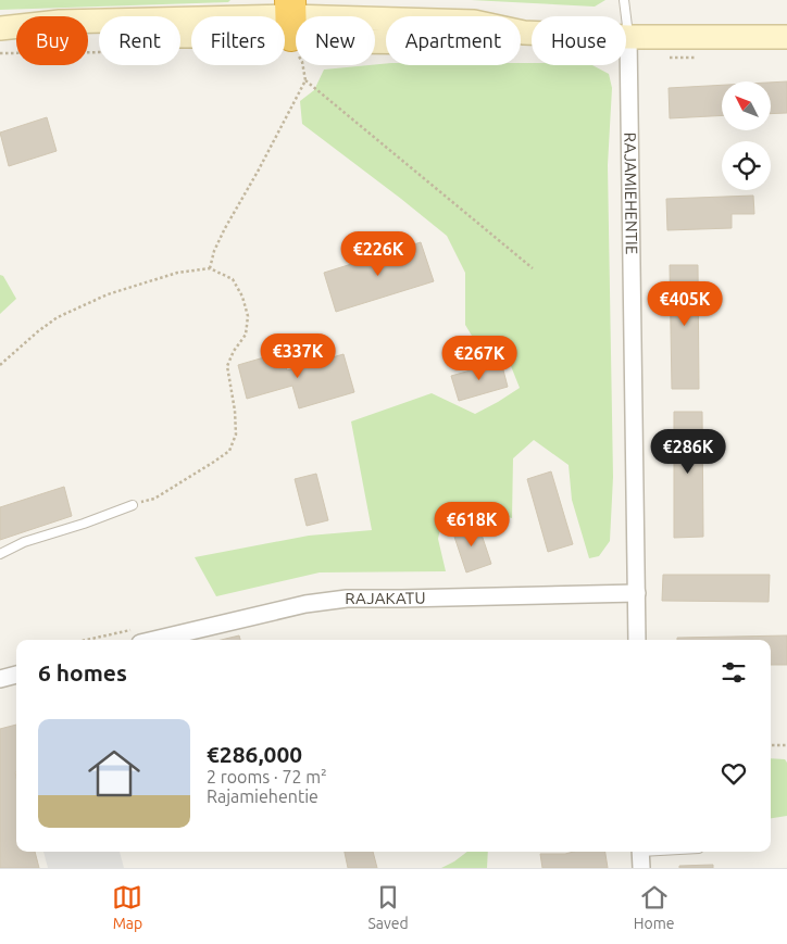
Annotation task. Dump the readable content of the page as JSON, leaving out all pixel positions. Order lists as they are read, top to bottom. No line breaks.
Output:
{"streets":{"street":["RAJAMIEHENTIE","RAJAKATU"]},"crossings":[["RAJAMIEHENTIE","RAJAKATU"]],"north":"top left","page":{"chip":["Buy","Rent","Filters","New","Apartment","House"],"price":["€226K","€405K","€337K","€267K","€286K","€618K"],"heading":"6 homes","list":[{"name":"€286,000","note":"2 rooms · 72 m² · Rajamiehentie"}],"tabs":["Map","Saved","Home"]}}
